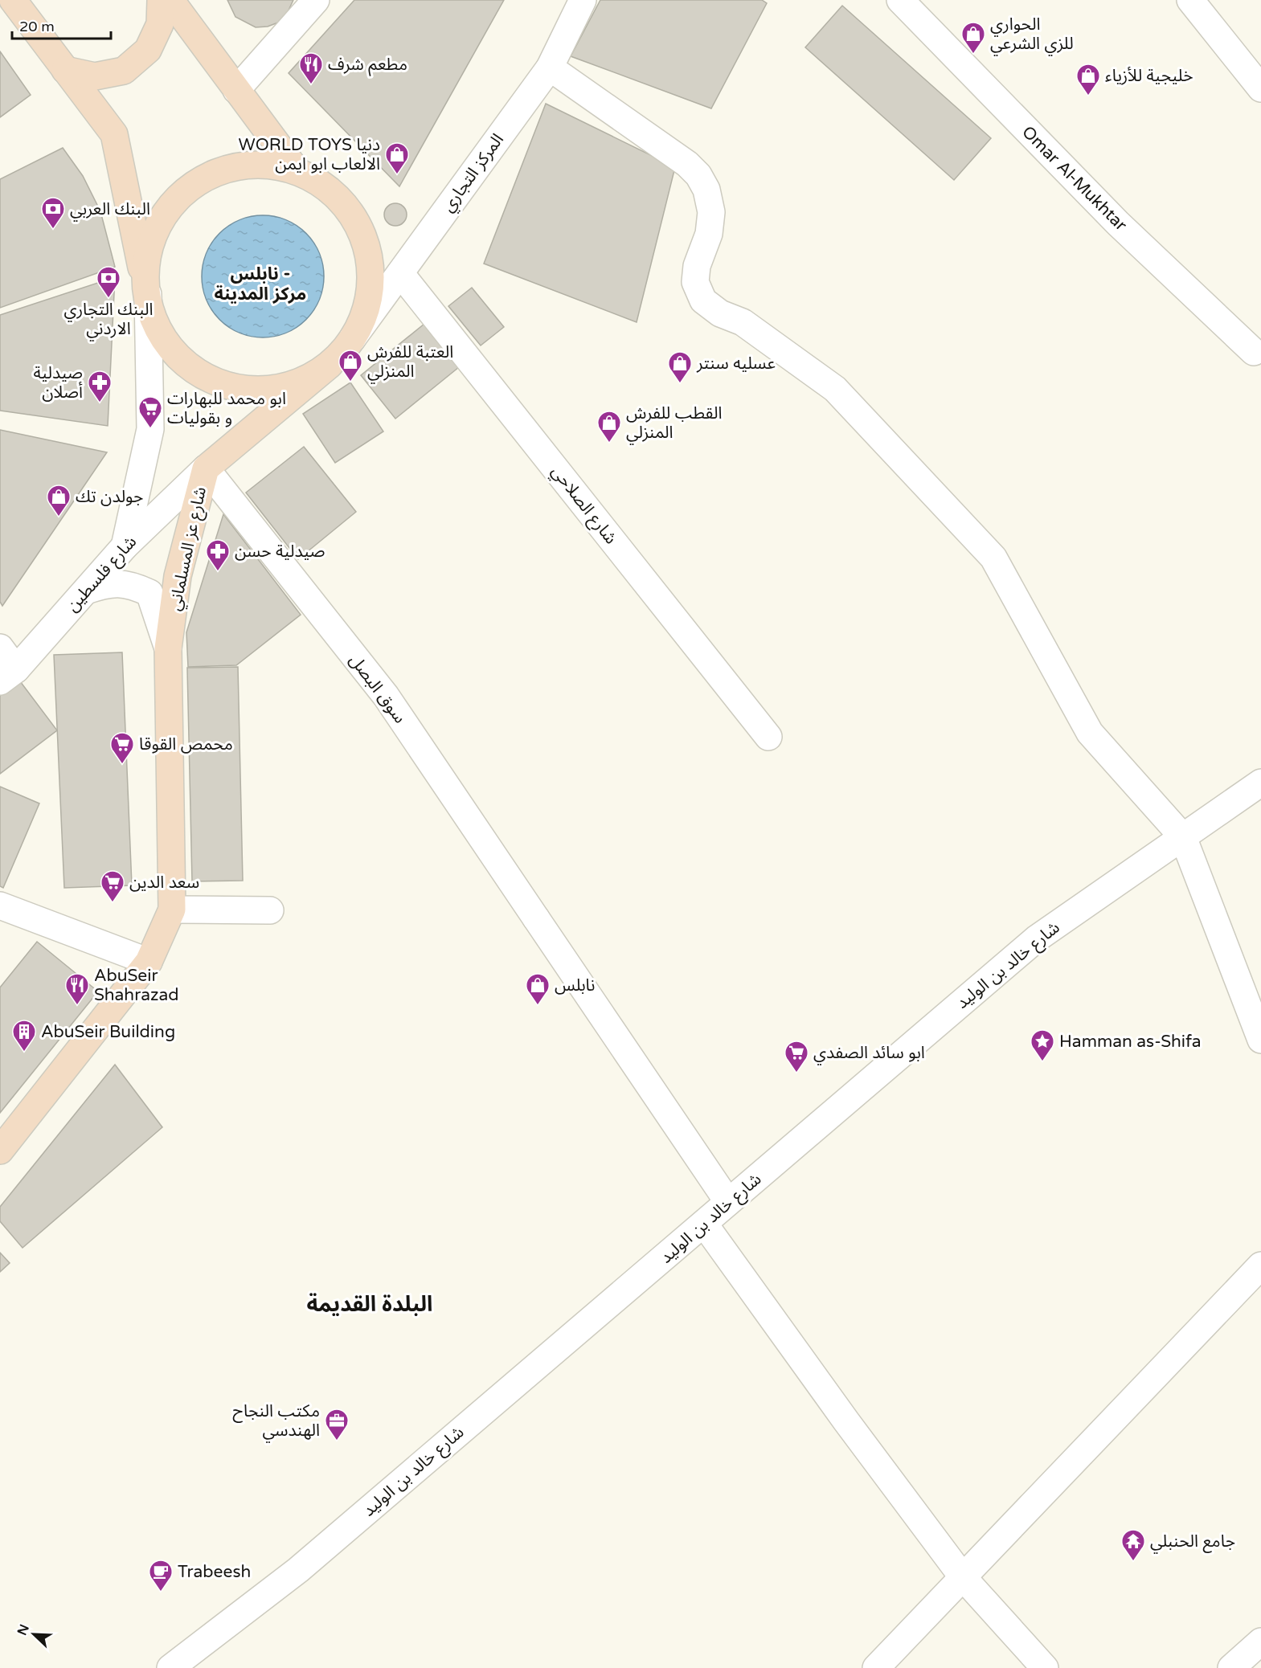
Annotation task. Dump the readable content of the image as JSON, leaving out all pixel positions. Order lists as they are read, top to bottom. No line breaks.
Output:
{"streets":{"main road":["شارع عز المسلماني"],"street":["المركز التجاري","Omar Al-Mukhtar","شارع الصلاحي","شارع فلسطين","سوق البصل","شارع خالد بن الوليد"]},"crossings":[["المركز التجاري","شارع الصلاحي"],["شارع عز المسلماني","شارع فلسطين"],["شارع عز المسلماني","سوق البصل"],["شارع فلسطين","سوق البصل"],["سوق البصل","شارع خالد بن الوليد"]],"districts":["نابلس - مركز المدينة","البلدة القديمة"],"places":{"shop":["الحواري للزي الشرعي","خليجية للأزياء","WORLD TOYS دنيا الالعاب ابو ايمن","العتبة للفرش المنزلي","عسليه سنتر","القطب للفرش المنزلي","جولدن تك","نابلس"],"restaurant":["مطعم شرف","AbuSeir Shahrazad"],"bank":["البنك العربي","البنك التجاري الاردني"],"pharmacy":["صيدلية أصلان","صيدلية حسن"],"supermarket":["ابو محمد للبهارات و بقوليات","محمص القوقا","سعد الدين","ابو سائد الصفدي"],"building":["AbuSeir Building"],"place":["Hamman as-Shifa"],"office":["مكتب النجاح الهندسي"],"temple":["جامع الحنبلي"],"cafe":["Trabeesh"]},"scale_bar":"20 m","north":"top left"}
